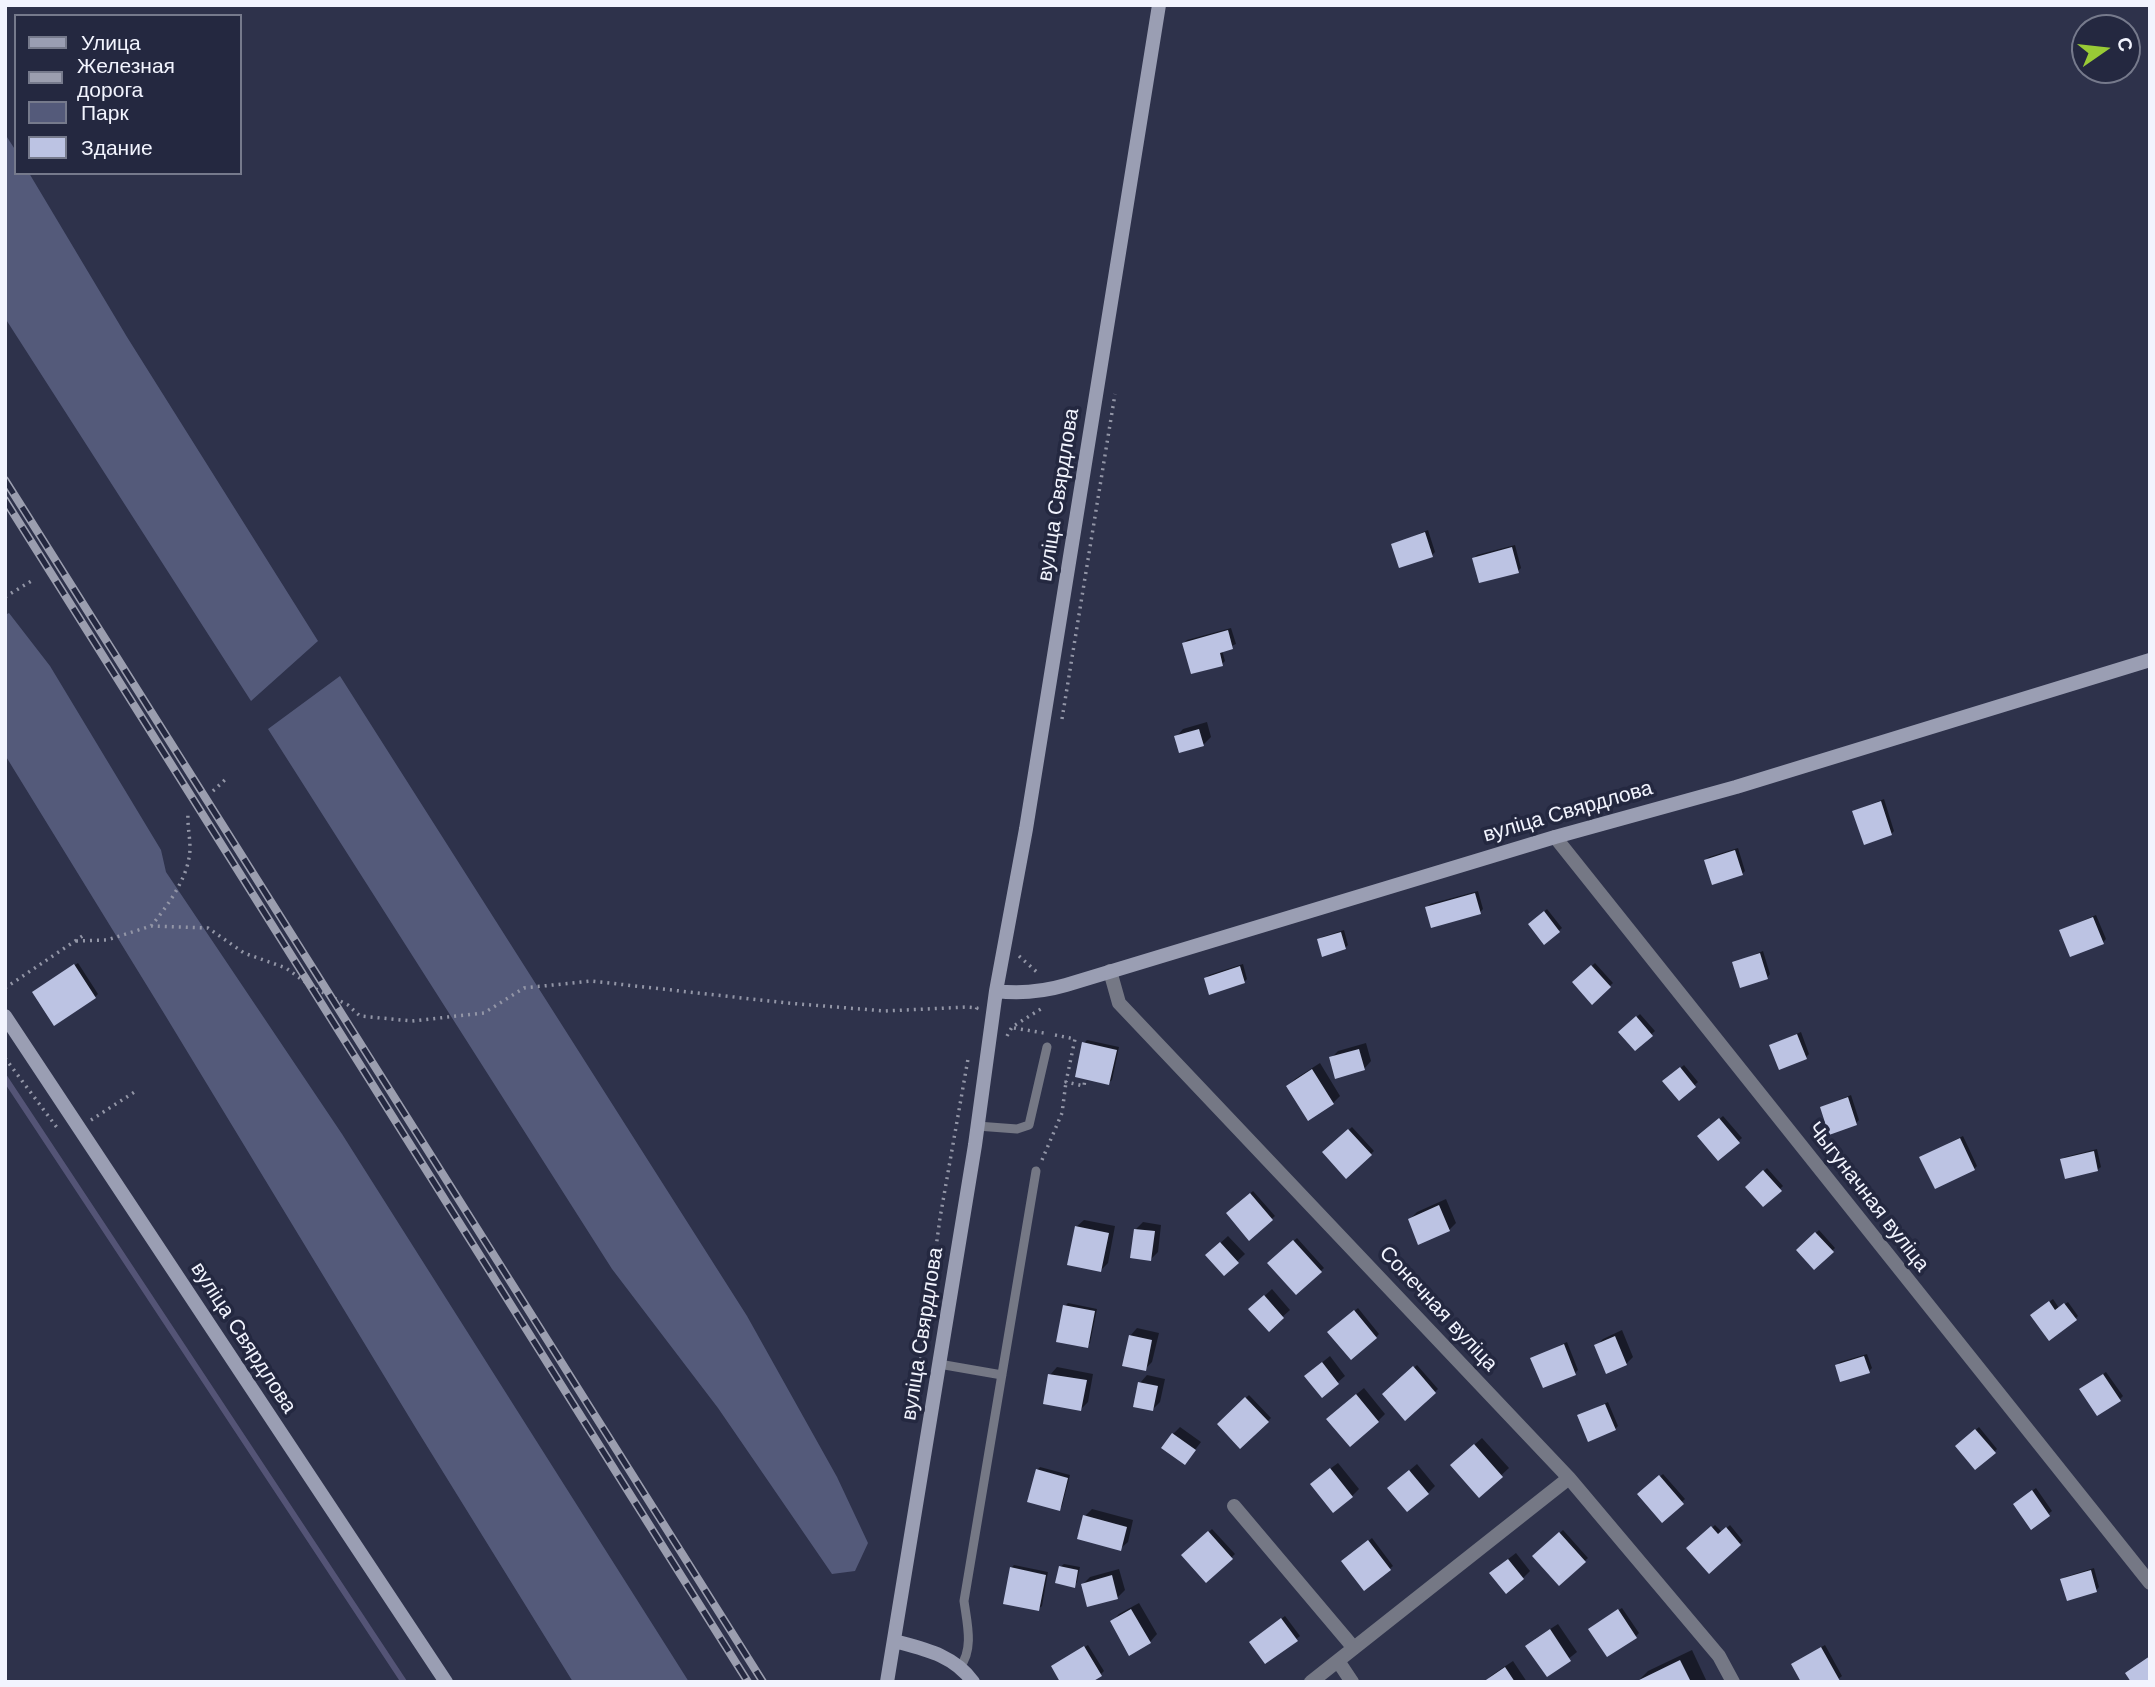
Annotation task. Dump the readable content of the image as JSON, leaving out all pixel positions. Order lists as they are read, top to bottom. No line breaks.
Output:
{"streets":{"street":["вуліца Свярдлова","Чыгуначная вуліца","Сонечная вуліца"]},"crossings":[["вуліца Свярдлова","Чыгуначная вуліца"],["вуліца Свярдлова","Сонечная вуліца"]],"legend":["Улица","Железная дорога","Парк","Здание"],"north":"right"}
